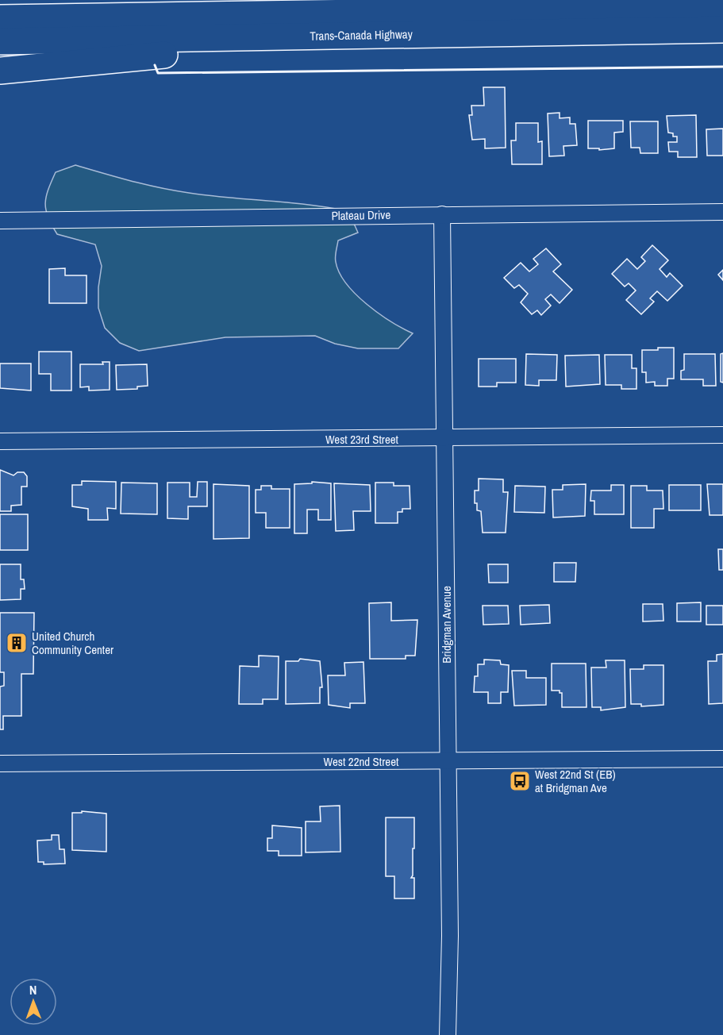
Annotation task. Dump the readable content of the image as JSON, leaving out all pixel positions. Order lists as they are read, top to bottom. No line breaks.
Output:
{"streets":{"highway":["Trans-Canada Highway"],"street":["Plateau Drive","West 23rd Street","Bridgman Avenue","West 22nd Street"]},"crossings":[["Plateau Drive","Bridgman Avenue"],["West 23rd Street","Bridgman Avenue"],["Bridgman Avenue","West 22nd Street"]],"places":{"building":["United Church Community Center"],"bus stop":["West 22nd St (EB) at Bridgman Ave"]},"north":"top"}
